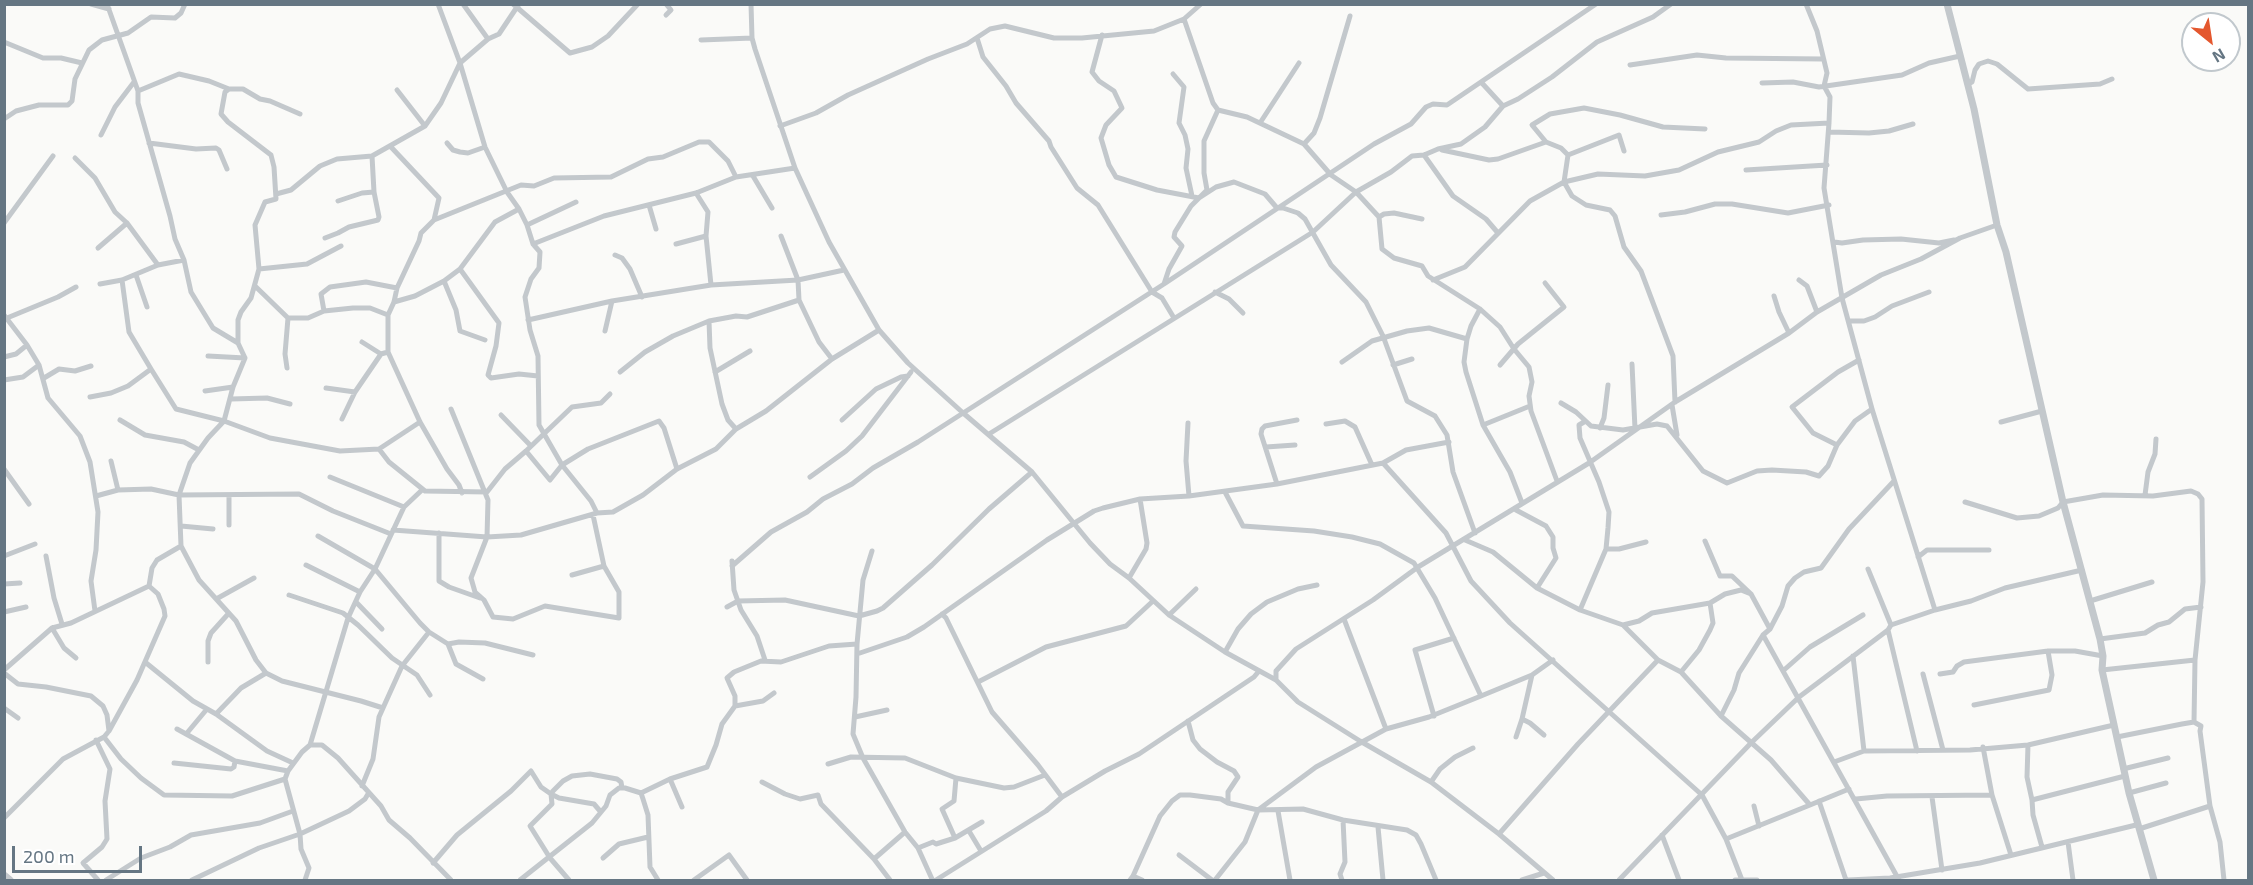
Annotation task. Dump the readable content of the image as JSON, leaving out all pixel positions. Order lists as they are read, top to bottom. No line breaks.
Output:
{"scale_bar":"200 m","north":"bottom right"}
